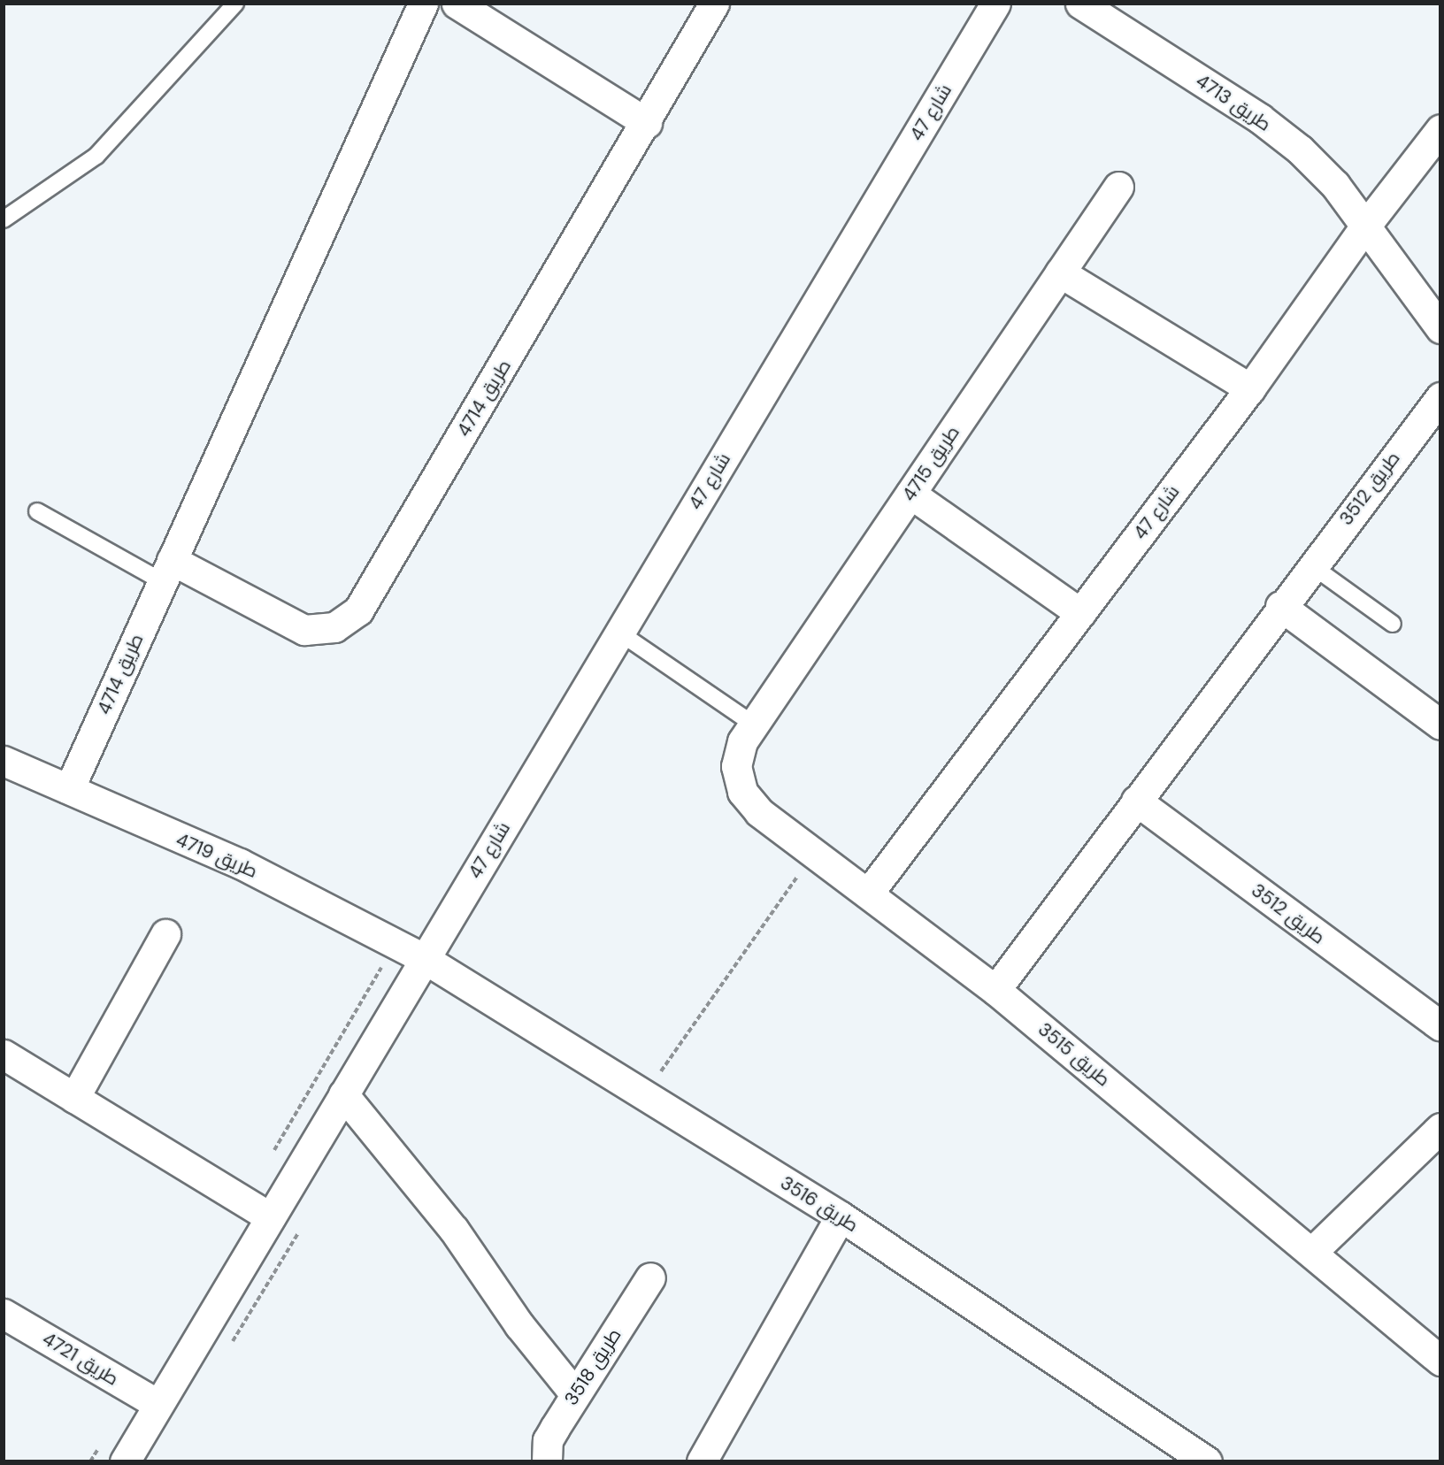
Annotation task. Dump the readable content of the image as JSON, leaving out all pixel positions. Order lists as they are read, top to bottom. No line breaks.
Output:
{"streets":{"street":["طريق 4713","شارع 47","طريق 4714","طريق 4715","طريق 3512","طريق 4719","طريق 3515","طريق 3516","طريق 4721","طريق 3518"]},"crossings":[["طريق 4713","شارع 47"],["شارع 47","طريق 4719"],["شارع 47","طريق 3515"],["شارع 47","طريق 3516"],["شارع 47","طريق 4721"],["طريق 4714","طريق 4719"],["طريق 4715","طريق 3515"],["طريق 3512","طريق 3515"],["طريق 4719","طريق 3516"]]}
